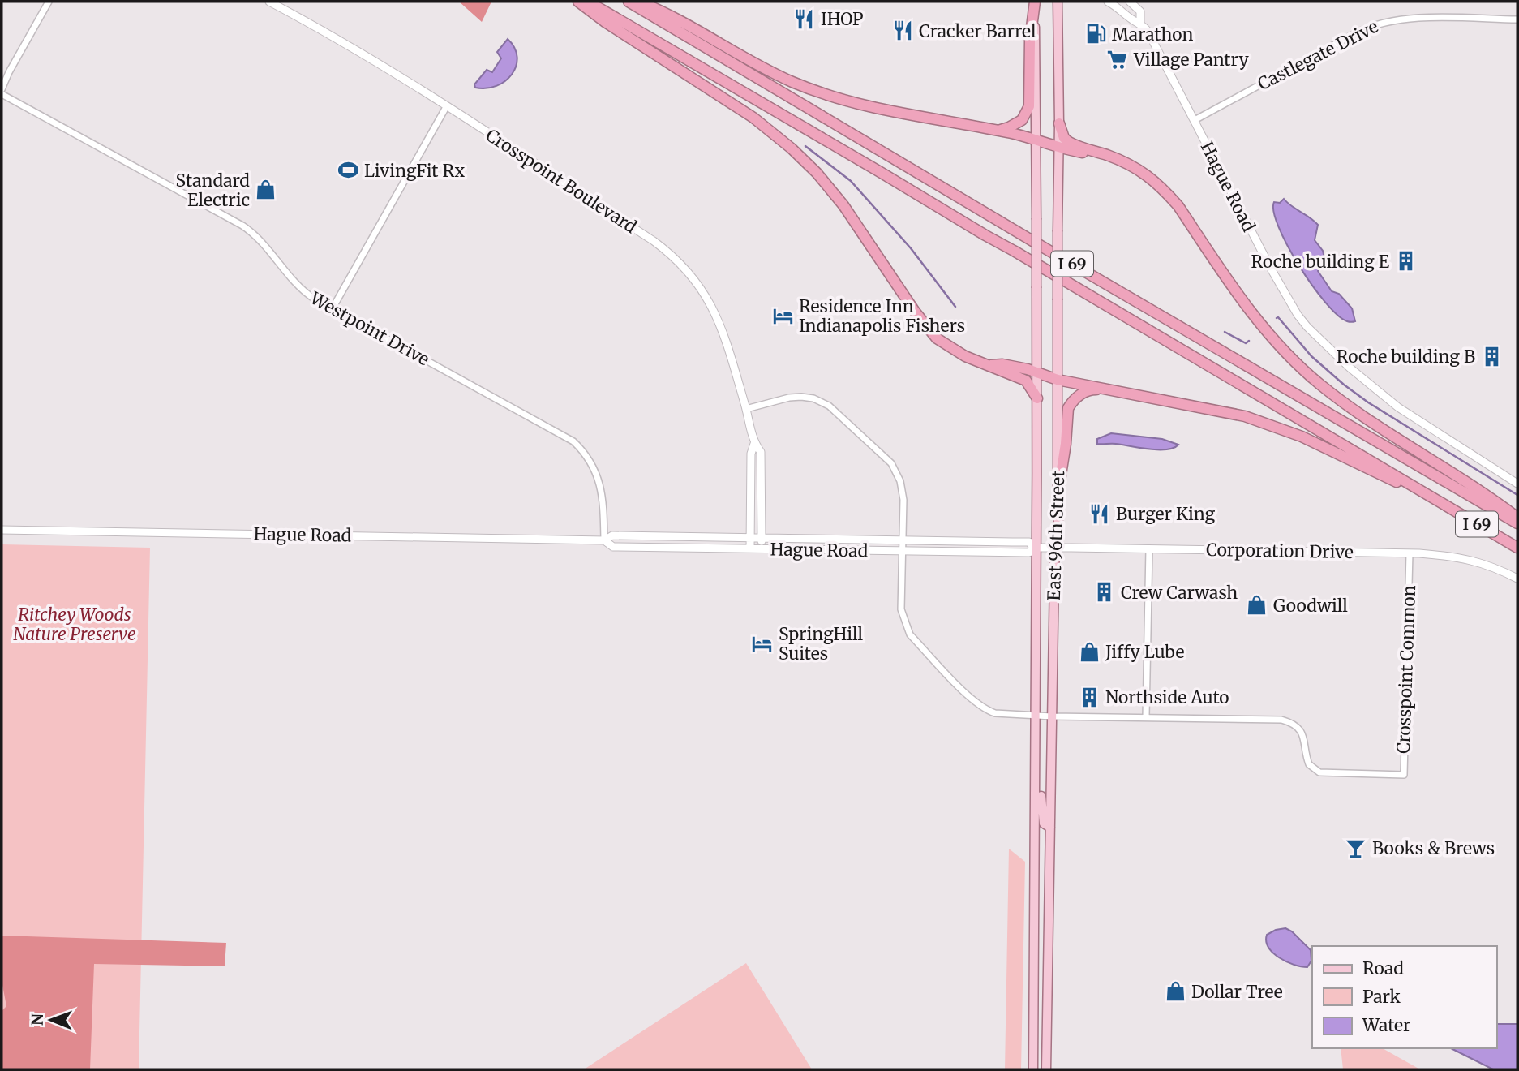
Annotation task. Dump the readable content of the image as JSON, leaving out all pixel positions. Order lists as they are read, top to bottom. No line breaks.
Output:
{"streets":{"highway":["I 69"],"main road":["East 96th Street"],"street":["Castlegate Drive","Crosspoint Boulevard","Hague Road","Westpoint Drive","Corporation Drive","Crosspoint Common"]},"crossings":[["Castlegate Drive","Hague Road"],["Crosspoint Boulevard","Hague Road"],["Crosspoint Boulevard","Crosspoint Common"],["Hague Road","Westpoint Drive"],["Hague Road","East 96th Street"],["Hague Road","Corporation Drive"],["Hague Road","Crosspoint Common"],["East 96th Street","Corporation Drive"],["East 96th Street","Crosspoint Common"],["Corporation Drive","Crosspoint Common"]],"parks":["Ritchey Woods Nature Preserve"],"places":{"restaurant":["IHOP","Cracker Barrel","Burger King"],"fuel station":["Marathon"],"supermarket":["Village Pantry"],"sports":["LivingFit Rx"],"shop":["Standard Electric","Goodwill","Jiffy Lube","Dollar Tree"],"building":["Roche building E","Roche building B","Crew Carwash","Northside Auto"],"hotel":["Residence Inn Indianapolis Fishers","SpringHill Suites"],"bar":["Books & Brews"]},"legend":["Road","Park","Water"],"north":"left"}
